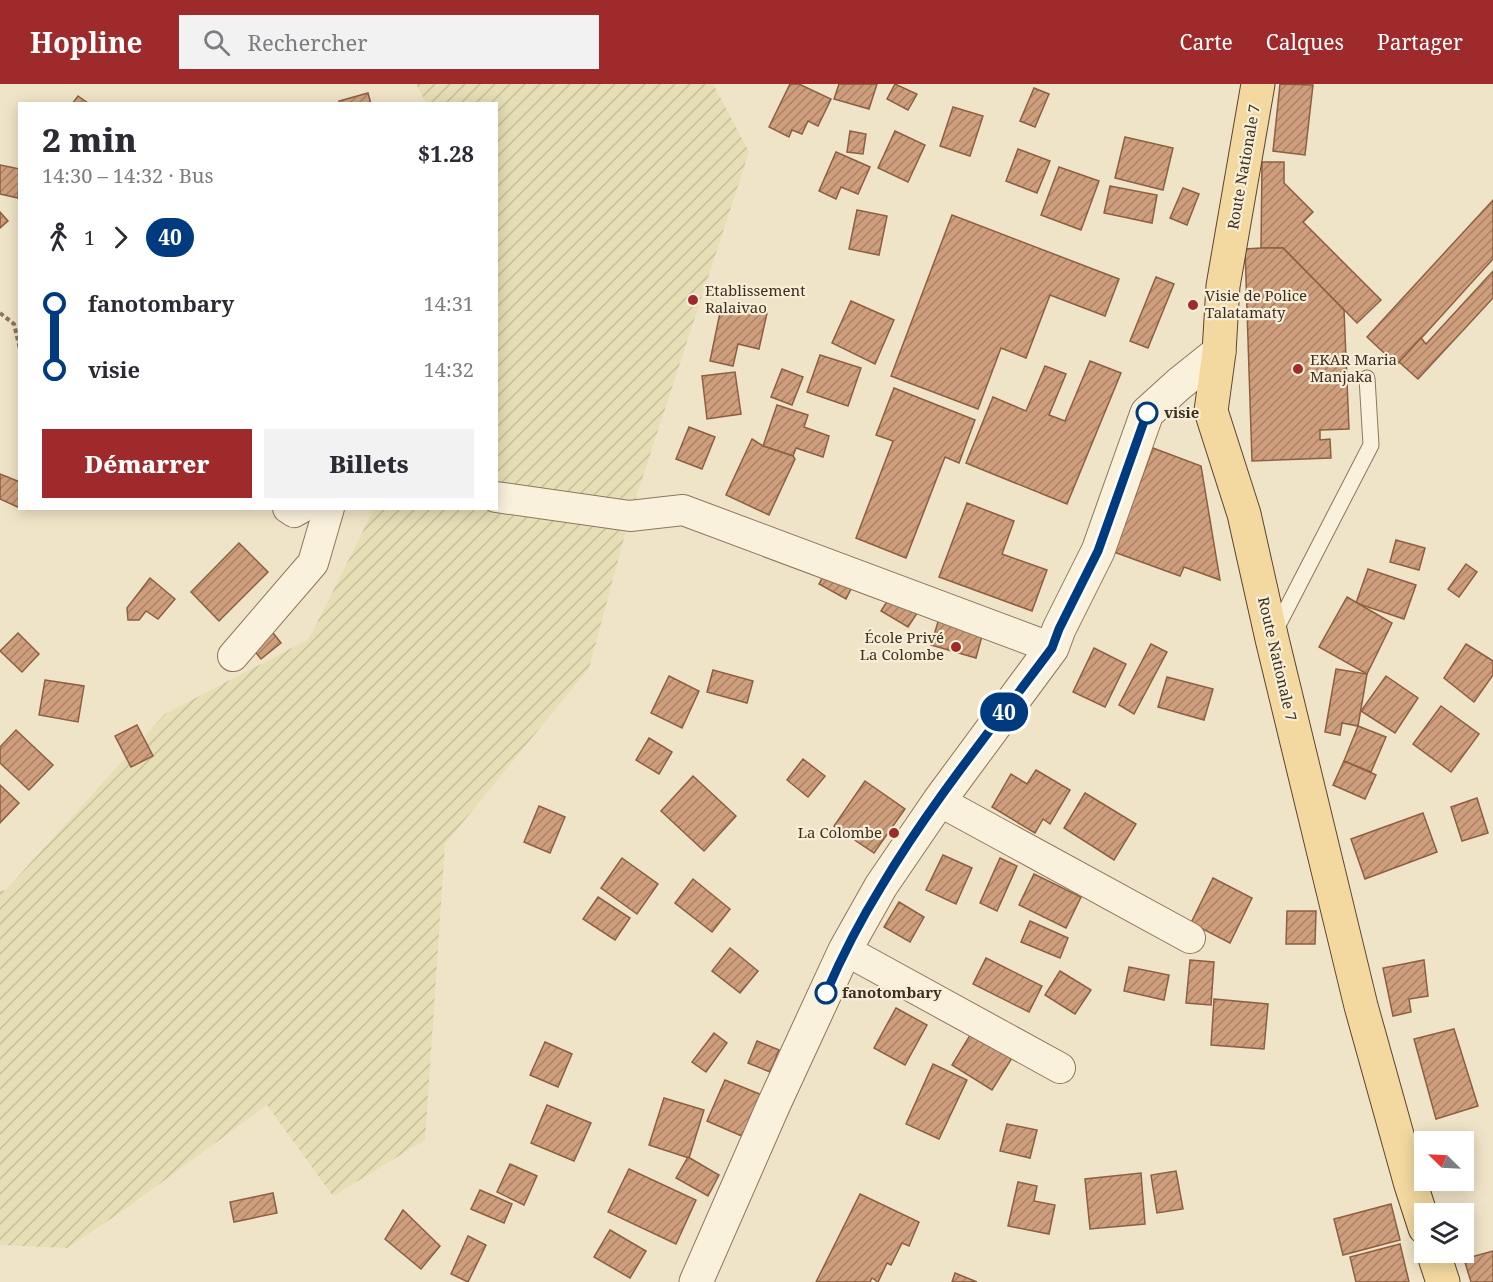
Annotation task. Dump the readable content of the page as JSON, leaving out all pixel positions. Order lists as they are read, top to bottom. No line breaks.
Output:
{"streets":{"main road":["Route Nationale 7"]},"places":["Etablissement Ralaivao","Visie de Police Talatamaty","EKAR Maria Manjaka","visie","École Privé La Colombe","La Colombe","fanotombary"],"lines":["bus line 40"],"north":"top left","page":{"header":"Hopline","search":"Rechercher","nav":["Carte","Calques","Partager"],"on_map":"40","heading":["2 min","14:30 – 14:32 · Bus","$1.28"],"legs":["1","40"],"list":[{"name":"fanotombary","value":"14:31"},{"name":"visie","value":"14:32"}],"buttons":["Démarrer","Billets"]}}
